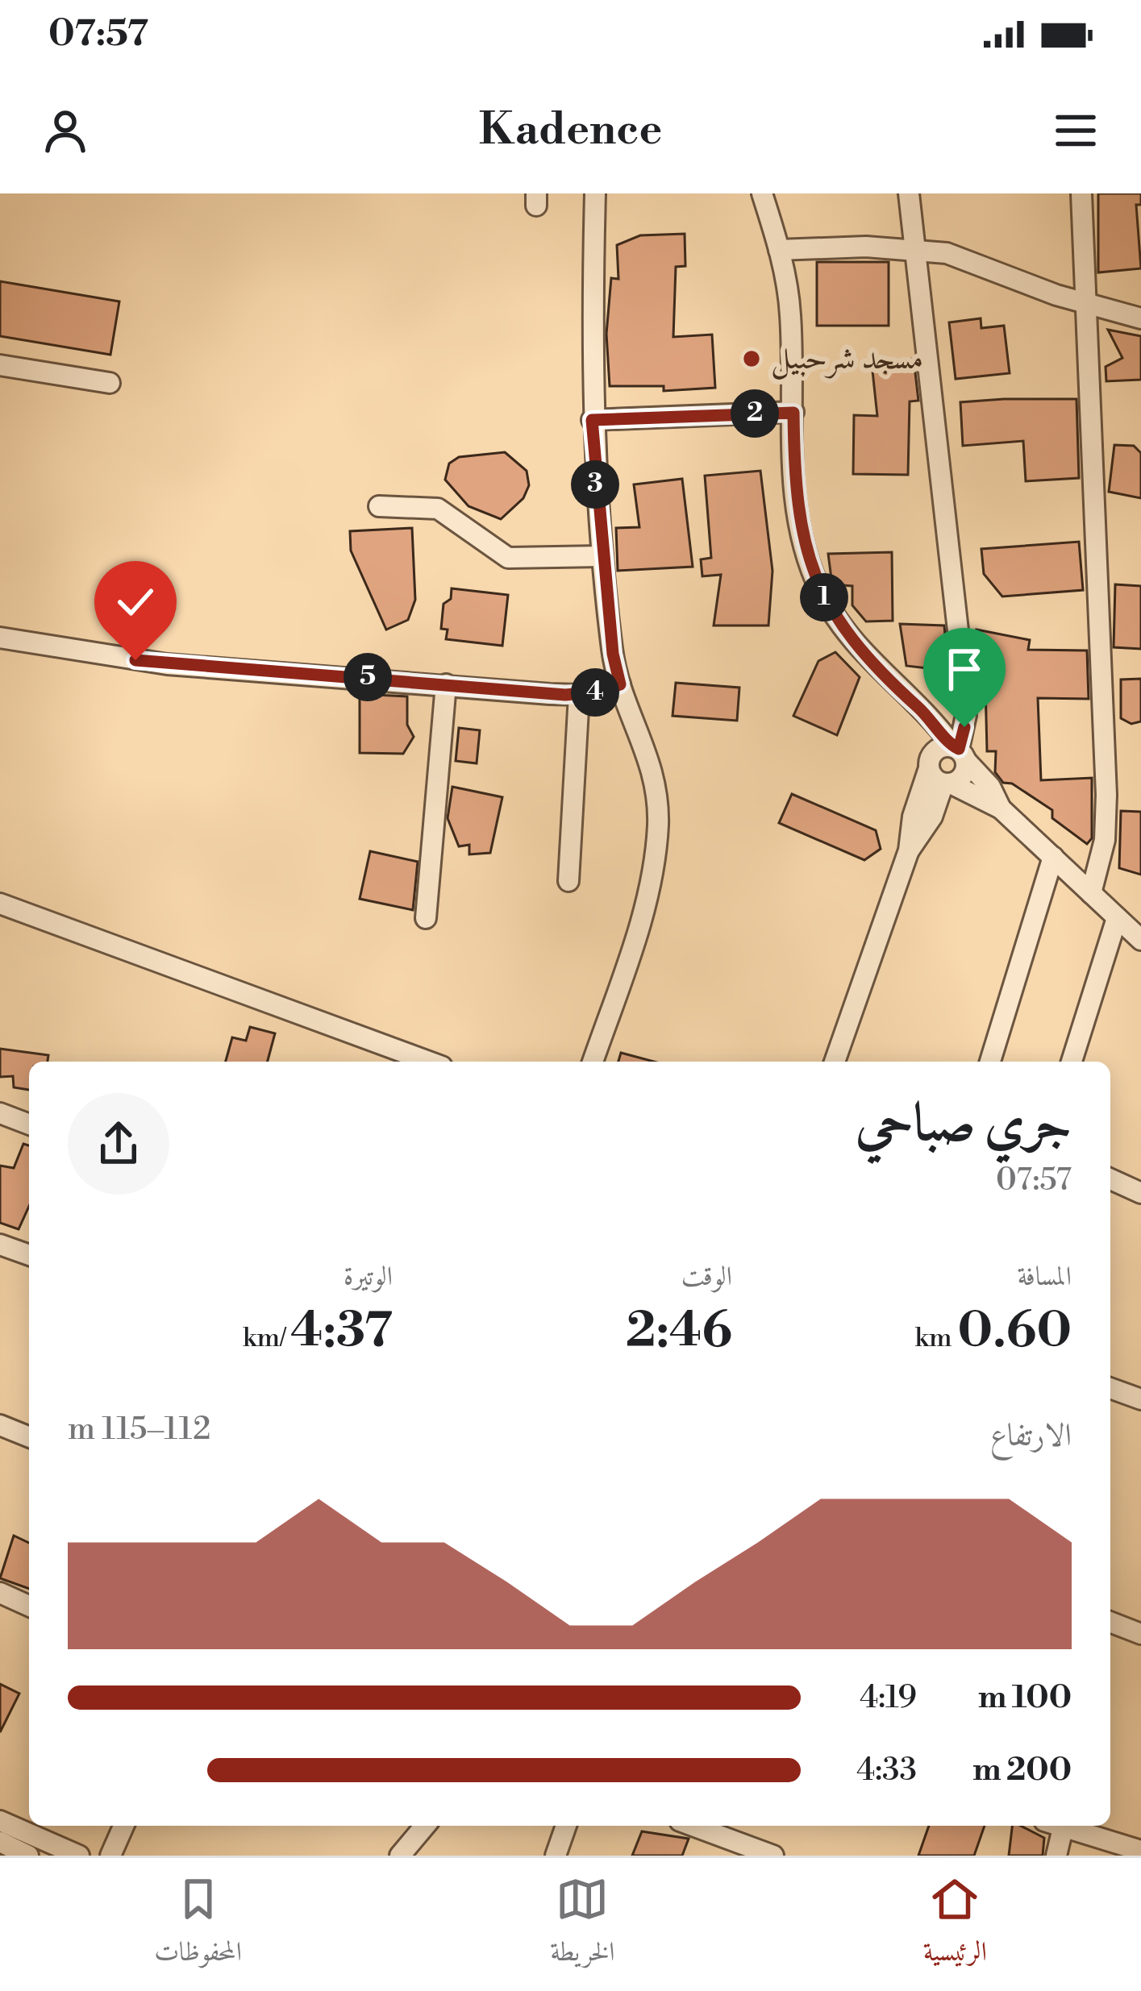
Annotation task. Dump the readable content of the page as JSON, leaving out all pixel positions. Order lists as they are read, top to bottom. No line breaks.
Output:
{"places":["مسجد شرحبيل"],"page":{"status":"07:57","header":"Kadence","pins":["2","3","1","5","4"],"heading":["جري صباحي","07:57"],"stats":[["المسافة","0.60 km"],["الوقت","2:46"],["الوتيرة","4:37 /km"]],"chart":["الارتفاع","112–115 m"],"list":[{"name":"100 m","note":"4:19"},{"name":"200 m","note":"4:33"}],"tabs":["الرئيسية","الخريطة","المحفوظات"]}}
